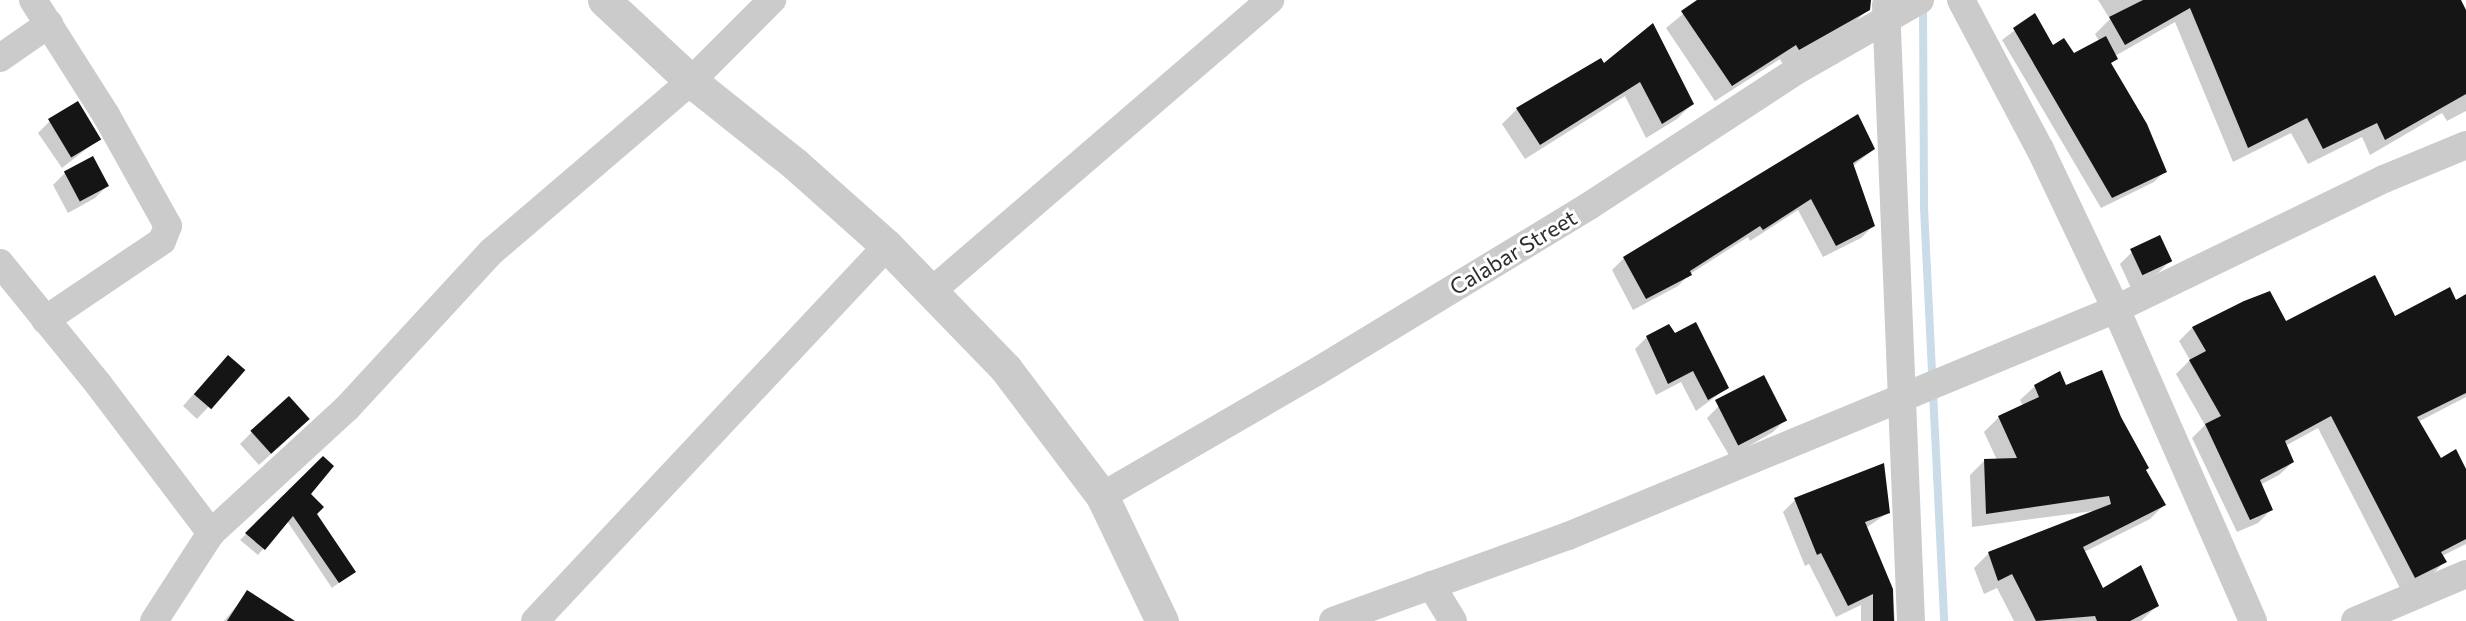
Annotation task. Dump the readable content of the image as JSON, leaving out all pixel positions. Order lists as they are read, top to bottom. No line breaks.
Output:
{"streets":{"street":["Calabar Street"]}}
